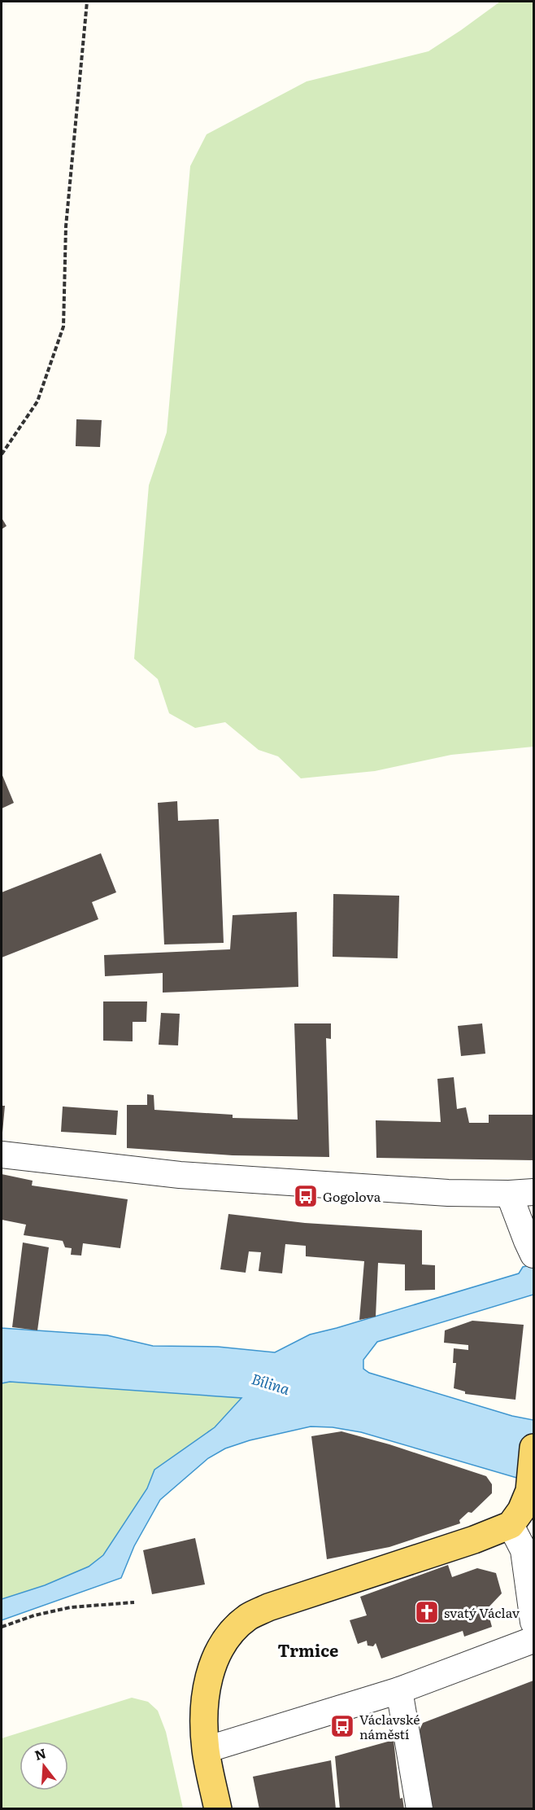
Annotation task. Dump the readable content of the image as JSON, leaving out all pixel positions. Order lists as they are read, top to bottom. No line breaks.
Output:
{"districts":["Trmice"],"water":["Bílina"],"places":{"bus stop":["Gogolova","Václavské náměstí"],"church":["svatý Václav"]},"north":"top"}
